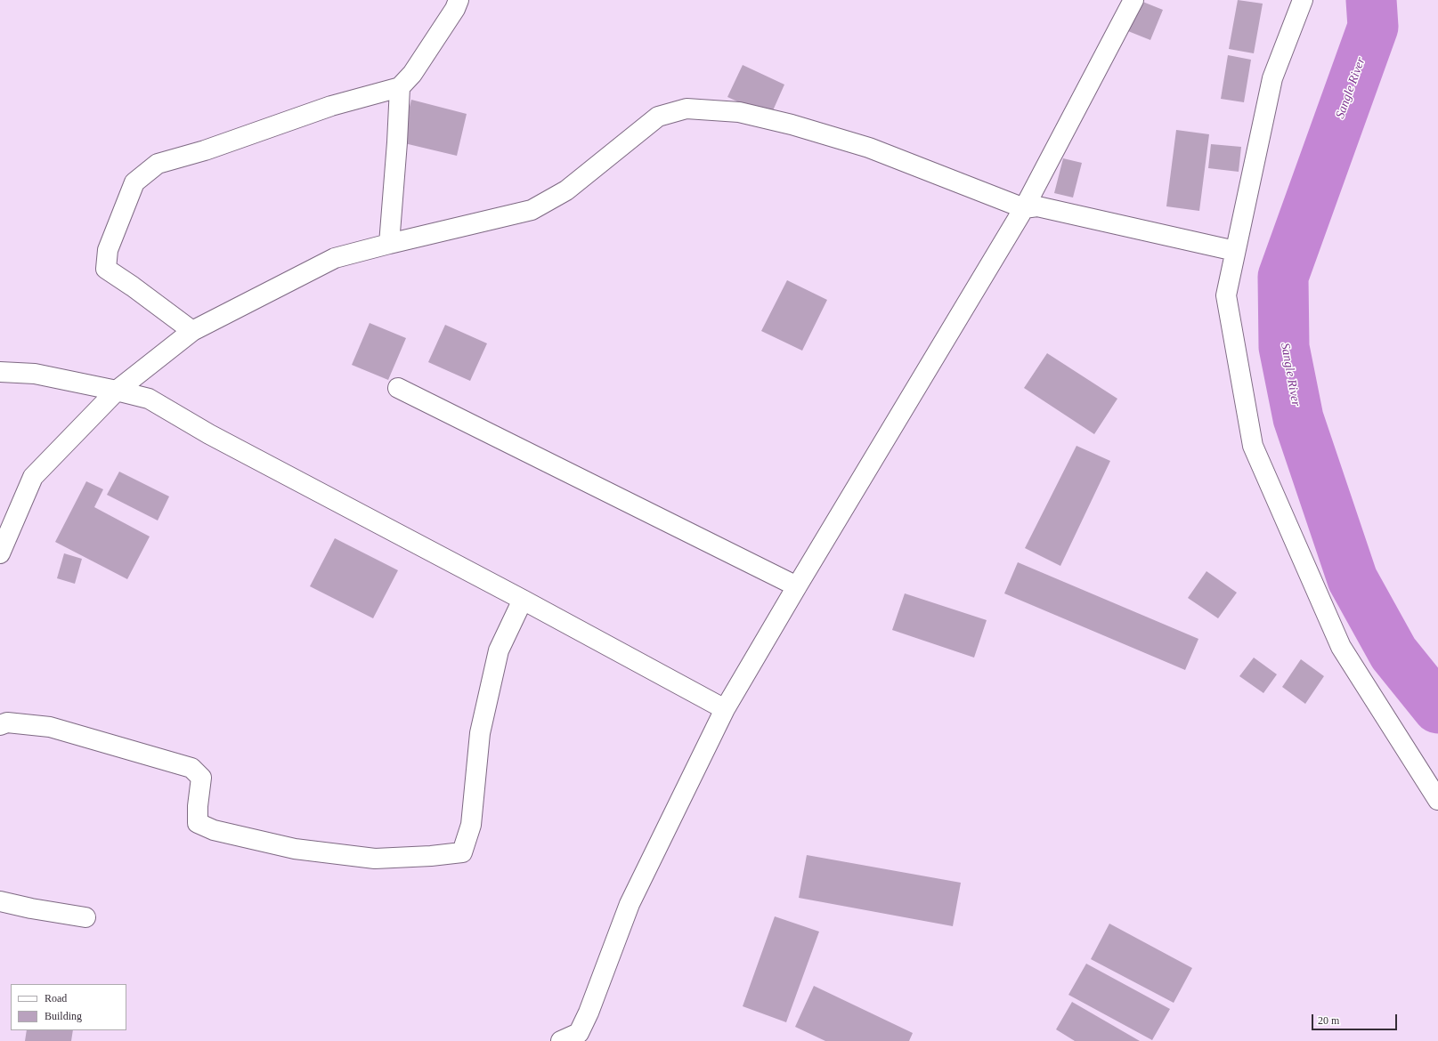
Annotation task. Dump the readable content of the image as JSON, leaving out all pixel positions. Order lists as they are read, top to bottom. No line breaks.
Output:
{"water":["Sangle River"],"legend":["Road","Building"],"scale_bar":"20 m"}
